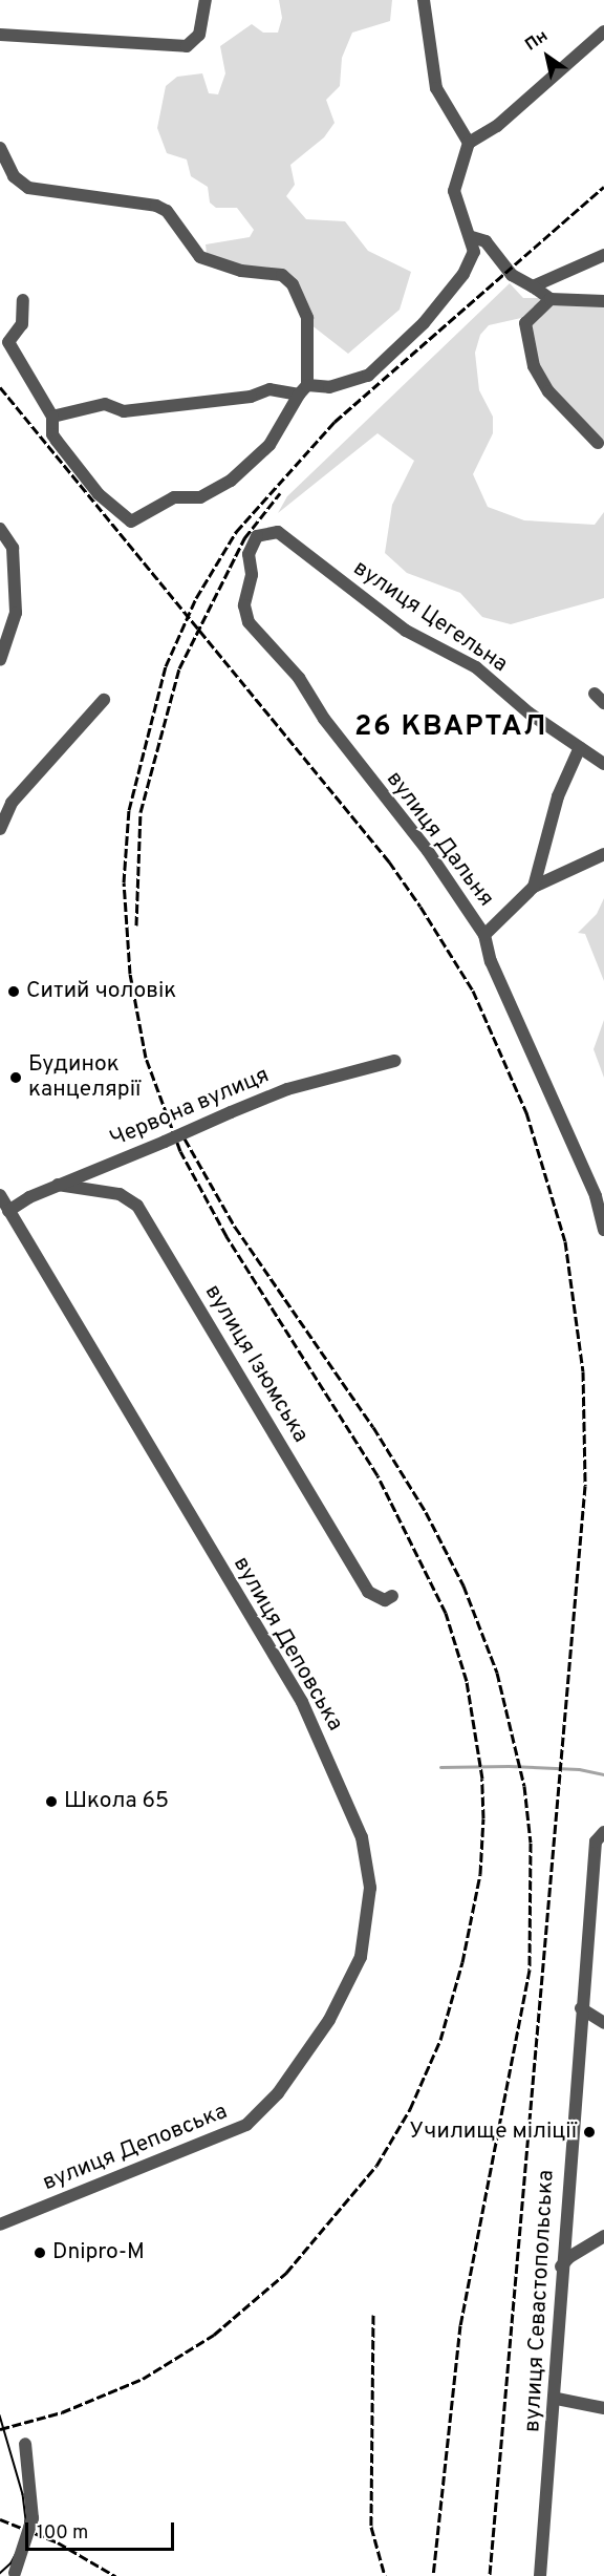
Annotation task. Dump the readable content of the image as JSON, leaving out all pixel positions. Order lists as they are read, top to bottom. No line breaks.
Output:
{"streets":{"street":["вулиця Цегельна","вулиця Дальня","Червона вулиця","вулиця Ізюмська","вулиця Деповська","вулиця Севастопольська"]},"crossings":[["вулиця Цегельна","вулиця Дальня"],["Червона вулиця","вулиця Ізюмська"],["Червона вулиця","вулиця Деповська"]],"districts":["26 КВАРТАЛ"],"places":["Ситий чоловік","Будинок канцелярії","Школа 65","Училище міліції","Dnipro-M"],"scale_bar":"100 m","north":"top left"}
